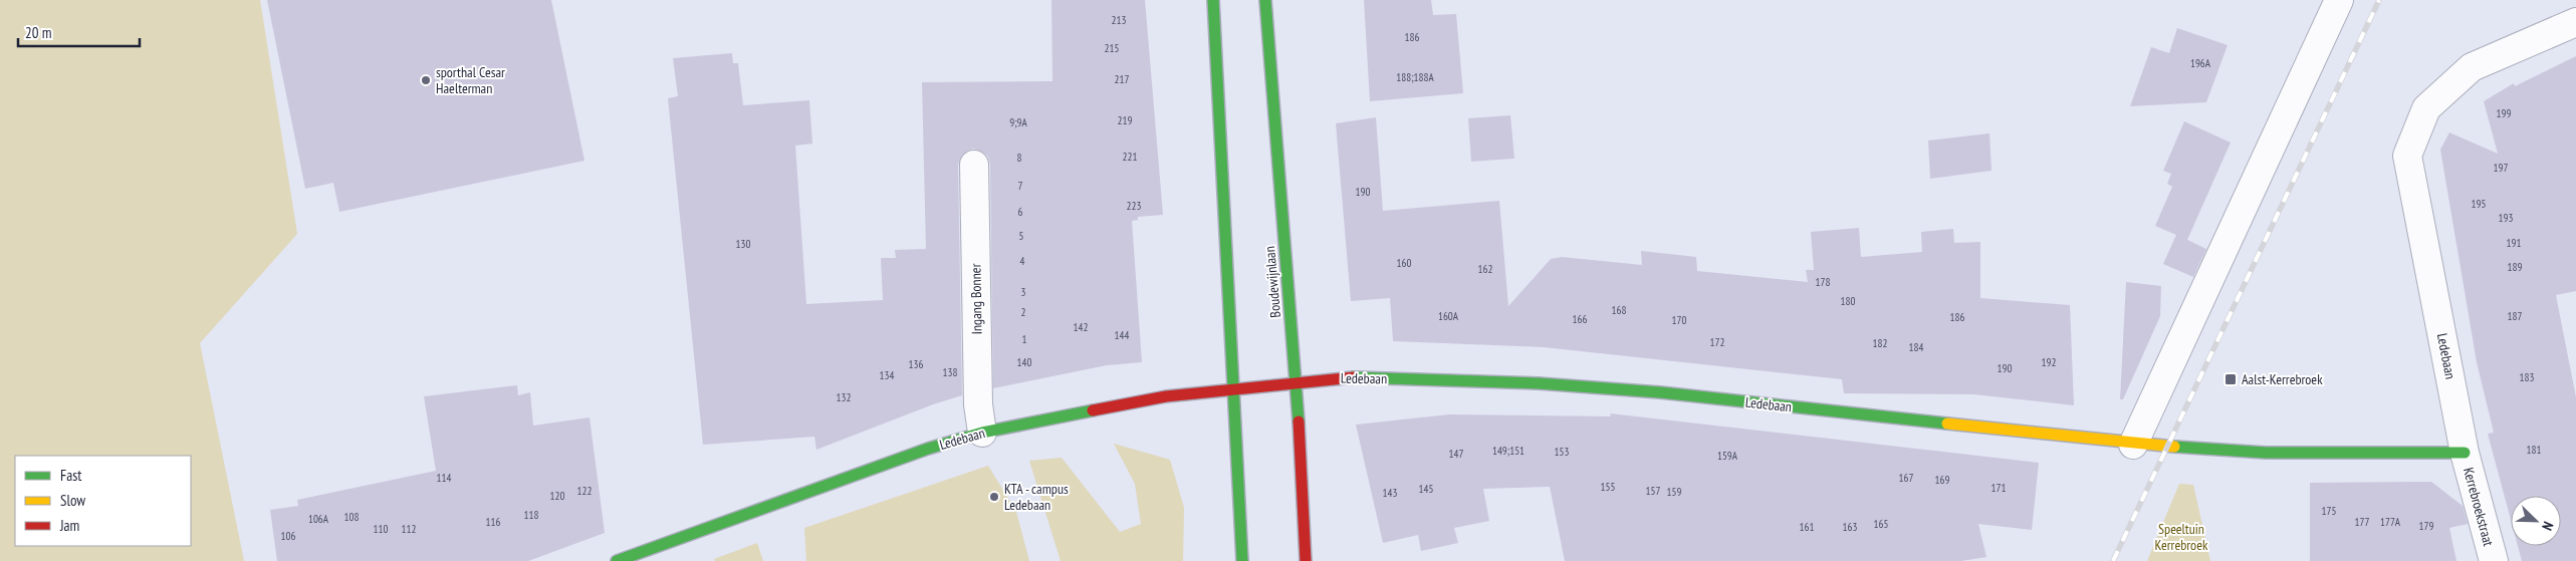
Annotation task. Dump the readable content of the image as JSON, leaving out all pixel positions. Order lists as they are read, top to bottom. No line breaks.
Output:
{"streets":{"street":["Boudewijnlaan","Ingang Bonner","Ledebaan","Kerrebroekstraat"]},"crossings":[["Boudewijnlaan","Ledebaan"],["Ingang Bonner","Ledebaan"],["Ledebaan","Kerrebroekstraat"]],"parks":["Speeltuin Kerrebroek"],"places":{"other":["sporthal Cesar Haelterman","KTA - campus Ledebaan"],"transit":["Aalst-Kerrebroek"]},"house_numbers":["213","186","215","196A","188;188A","217","199","219","9;9A","221","8","197","7","190","195","223","6","193","5","191","130","4","160","189","162","178","3","180","168","2","160A","187","186","166","170","142","144","1","172","182","184","140","192","136","190","138","134","183","132","181","149;151","153","147","159A","114","167","169","155","171","145","122","157","159","143","120","175","118","108","106A","116","177","177A","165","179","161","163","110","112","106"],"legend":["Fast","Slow","Jam"],"scale_bar":"20 m","north":"bottom right"}
